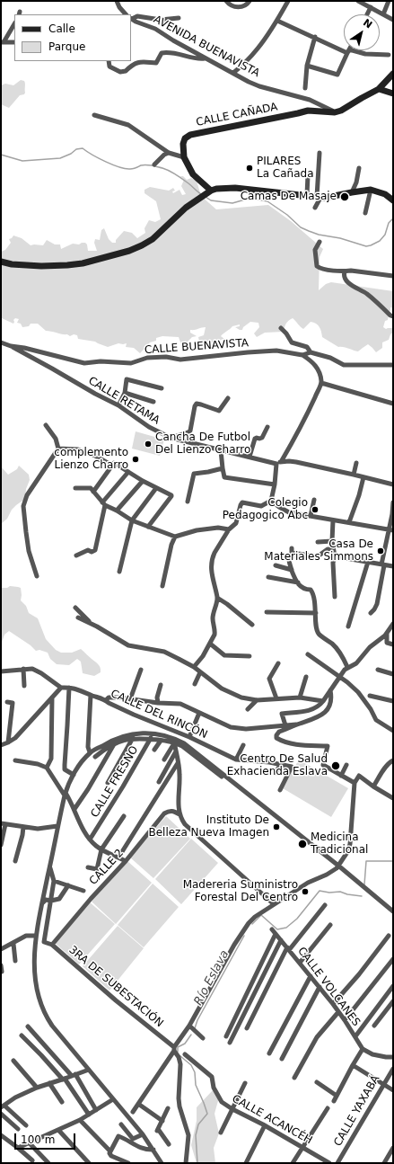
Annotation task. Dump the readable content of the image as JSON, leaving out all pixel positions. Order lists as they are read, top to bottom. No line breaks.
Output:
{"streets":{"street":["AVENIDA BUENAVISTA","CALLE CAÑADA","CALLE BUENAVISTA","CALLE RETAMA","CALLE DEL RINCÓN","CALLE FRESNO","CALLE 2","3RA DE SUBESTACIÓN","CALLE VOLCANES","CALLE YAXABÁ","CALLE ACANCÉH"]},"crossings":[["AVENIDA BUENAVISTA","CALLE CAÑADA"],["CALLE BUENAVISTA","CALLE RETAMA"],["CALLE 2","3RA DE SUBESTACIÓN"]],"water":["Río Eslava"],"places":["PILARES La Cañada","Camas De Masaje","Cancha De Futbol Del Lienzo Charro","complemento Lienzo Charro","Colegio Pedagogico Abc","Casa De Materiales Simmons","Centro De Salud Exhacienda Eslava","Instituto De Belleza Nueva Imagen","Medicina Tradicional","Madereria Suministro Forestal Del Centro"],"legend":["Calle","Parque"],"scale_bar":"100 m","north":"top right"}
